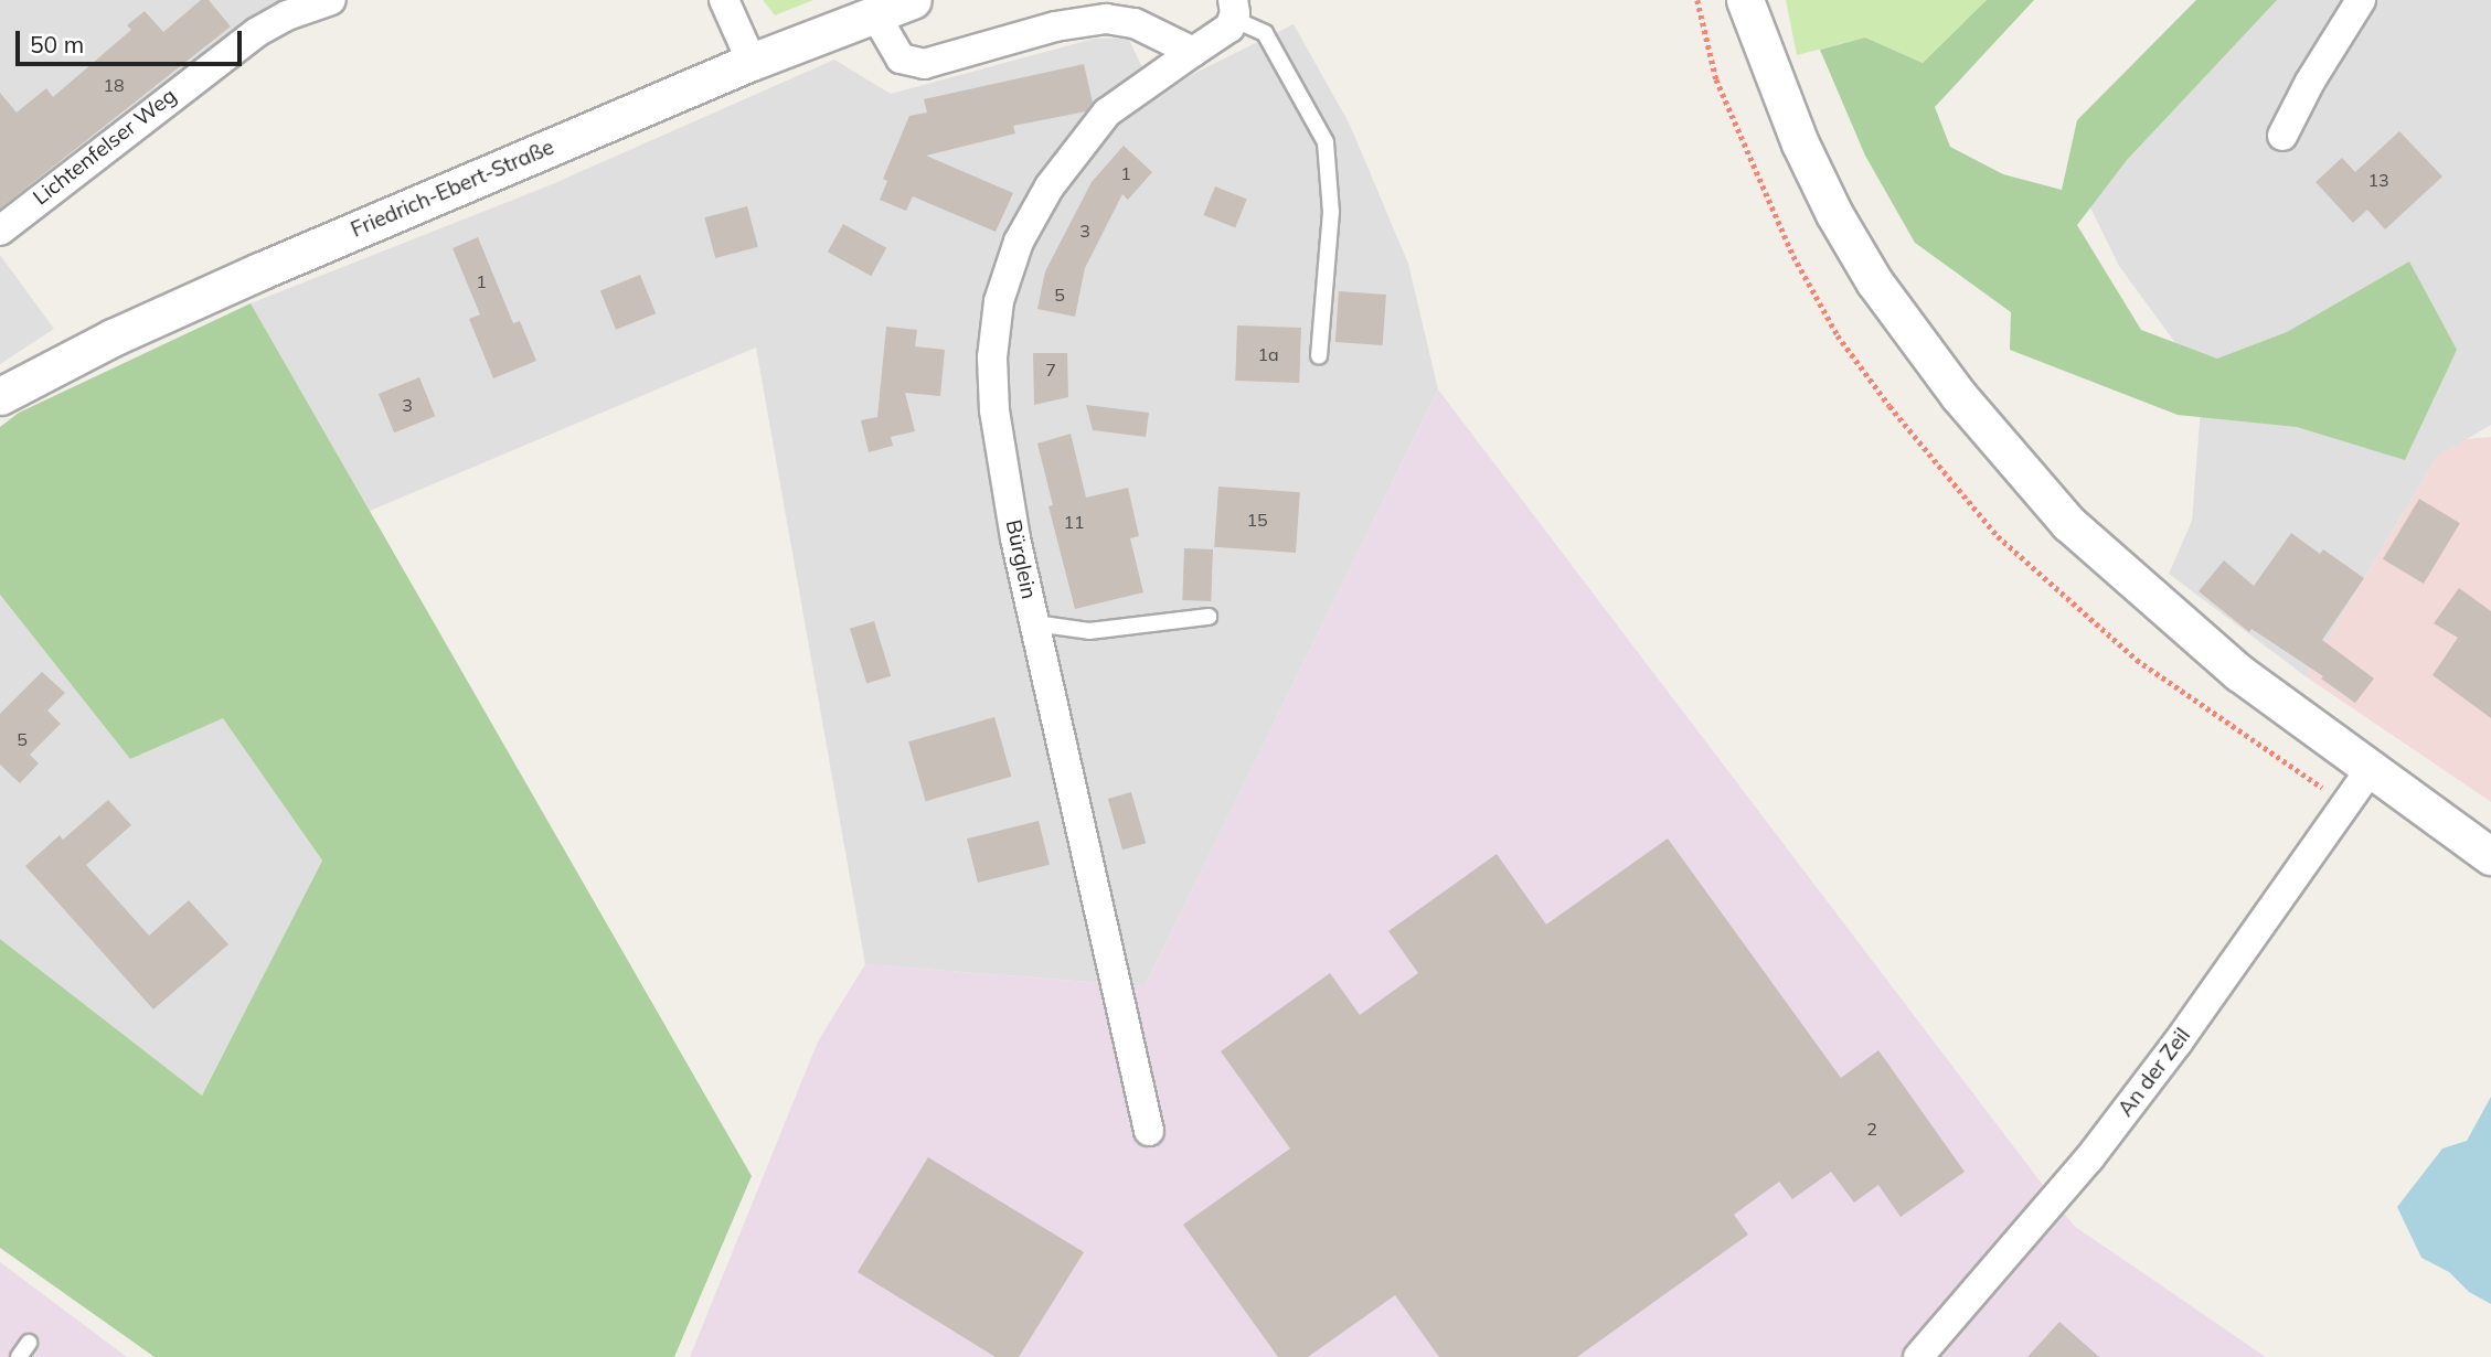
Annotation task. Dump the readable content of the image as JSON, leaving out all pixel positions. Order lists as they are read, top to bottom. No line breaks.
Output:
{"streets":{"street":["Lichtenfelser Weg","Friedrich-Ebert-Straße","Bürglein","An der Zeil"]},"house_numbers":["18","1","13","3","1","5","1a","7","3","15","11","5","2"],"scale_bar":"50 m"}
